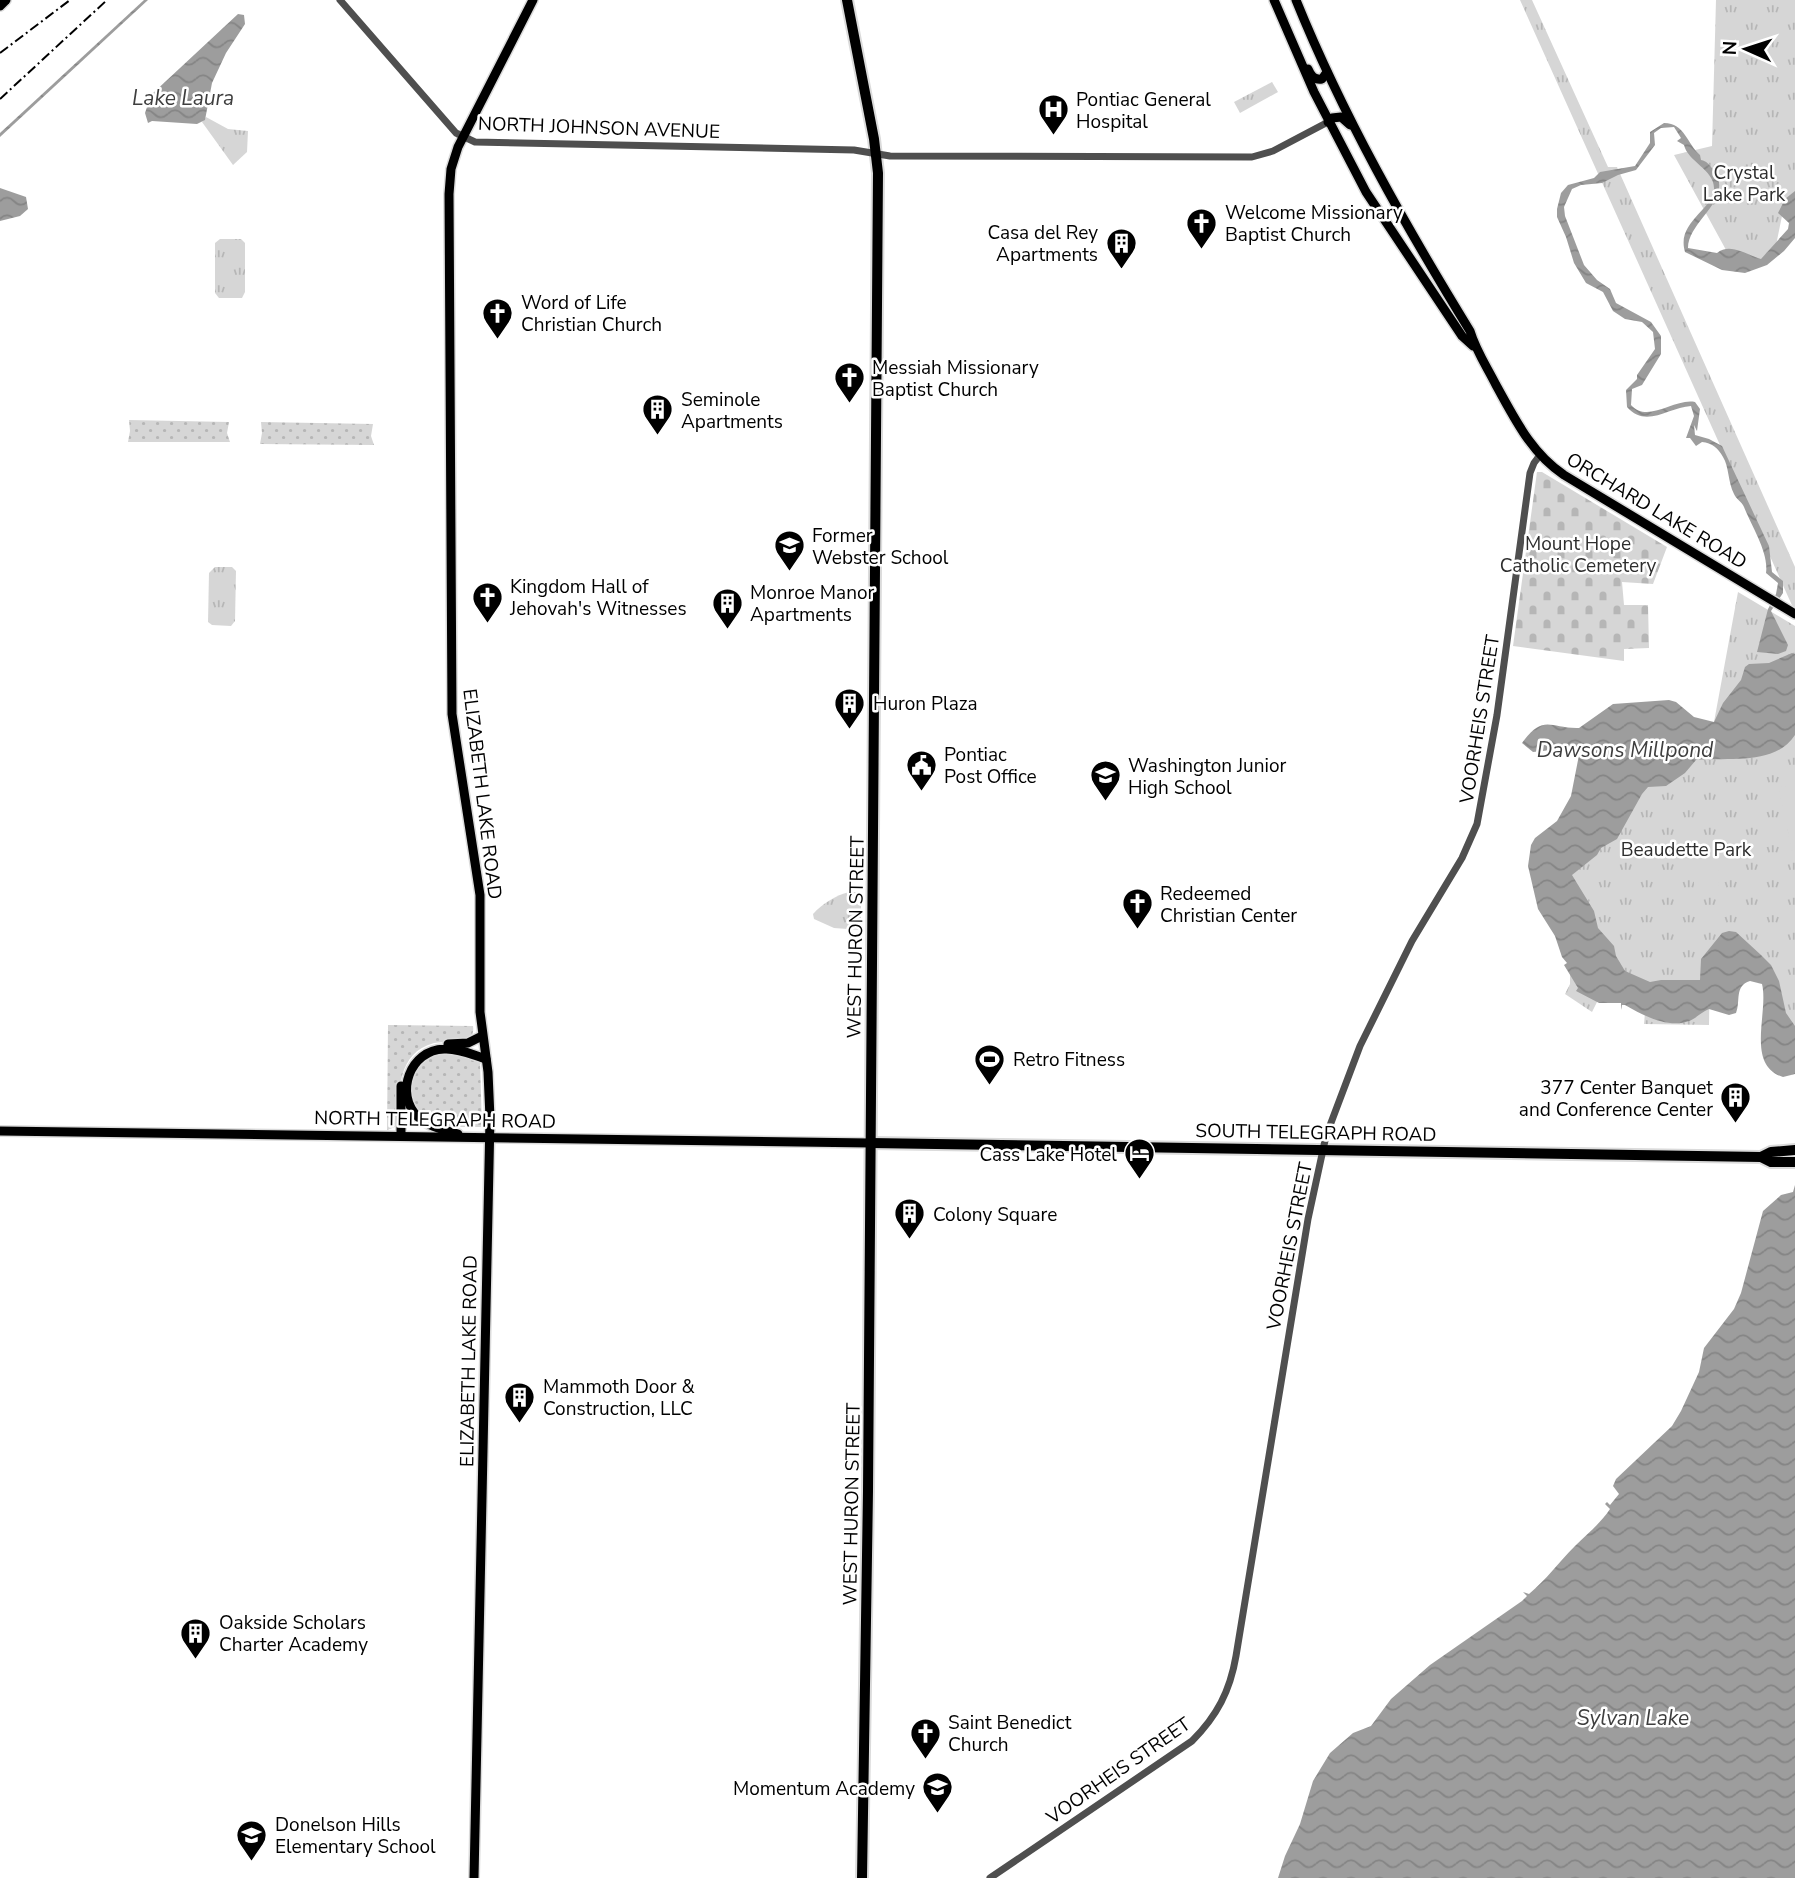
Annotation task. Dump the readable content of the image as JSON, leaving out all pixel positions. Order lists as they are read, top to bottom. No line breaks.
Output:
{"streets":{"highway":["WEST HURON STREET","SOUTH TELEGRAPH ROAD"],"main road":["ORCHARD LAKE ROAD","ELIZABETH LAKE ROAD","NORTH TELEGRAPH ROAD"],"street":["NORTH JOHNSON AVENUE","VOORHEIS STREET"]},"crossings":[["NORTH JOHNSON AVENUE","ORCHARD LAKE ROAD"],["NORTH JOHNSON AVENUE","ELIZABETH LAKE ROAD"],["NORTH JOHNSON AVENUE","WEST HURON STREET"],["ORCHARD LAKE ROAD","VOORHEIS STREET"],["VOORHEIS STREET","SOUTH TELEGRAPH ROAD"],["ELIZABETH LAKE ROAD","NORTH TELEGRAPH ROAD"],["WEST HURON STREET","NORTH TELEGRAPH ROAD"],["WEST HURON STREET","SOUTH TELEGRAPH ROAD"],["NORTH TELEGRAPH ROAD","SOUTH TELEGRAPH ROAD"]],"water":["Lake Laura","Dawsons Millpond","Sylvan Lake"],"parks":["Crystal Lake Park","Mount Hope Catholic Cemetery","Beaudette Park"],"places":{"hospital":["Pontiac General Hospital"],"church":["Welcome Missionary Baptist Church","Word of Life Christian Church","Messiah Missionary Baptist Church","Kingdom Hall of Jehovah's Witnesses","Redeemed Christian Center","Saint Benedict Church"],"building":["Casa del Rey Apartments","Seminole Apartments","Monroe Manor Apartments","Huron Plaza","377 Center Banquet and Conference Center","Colony Square","Mammoth Door & Construction, LLC","Oakside Scholars Charter Academy"],"school or university":["Former Webster School","Washington Junior High School","Momentum Academy","Donelson Hills Elementary School"],"public building":["Pontiac Post Office"],"sports":["Retro Fitness"],"hotel":["Cass Lake Hotel"]},"north":"left"}
